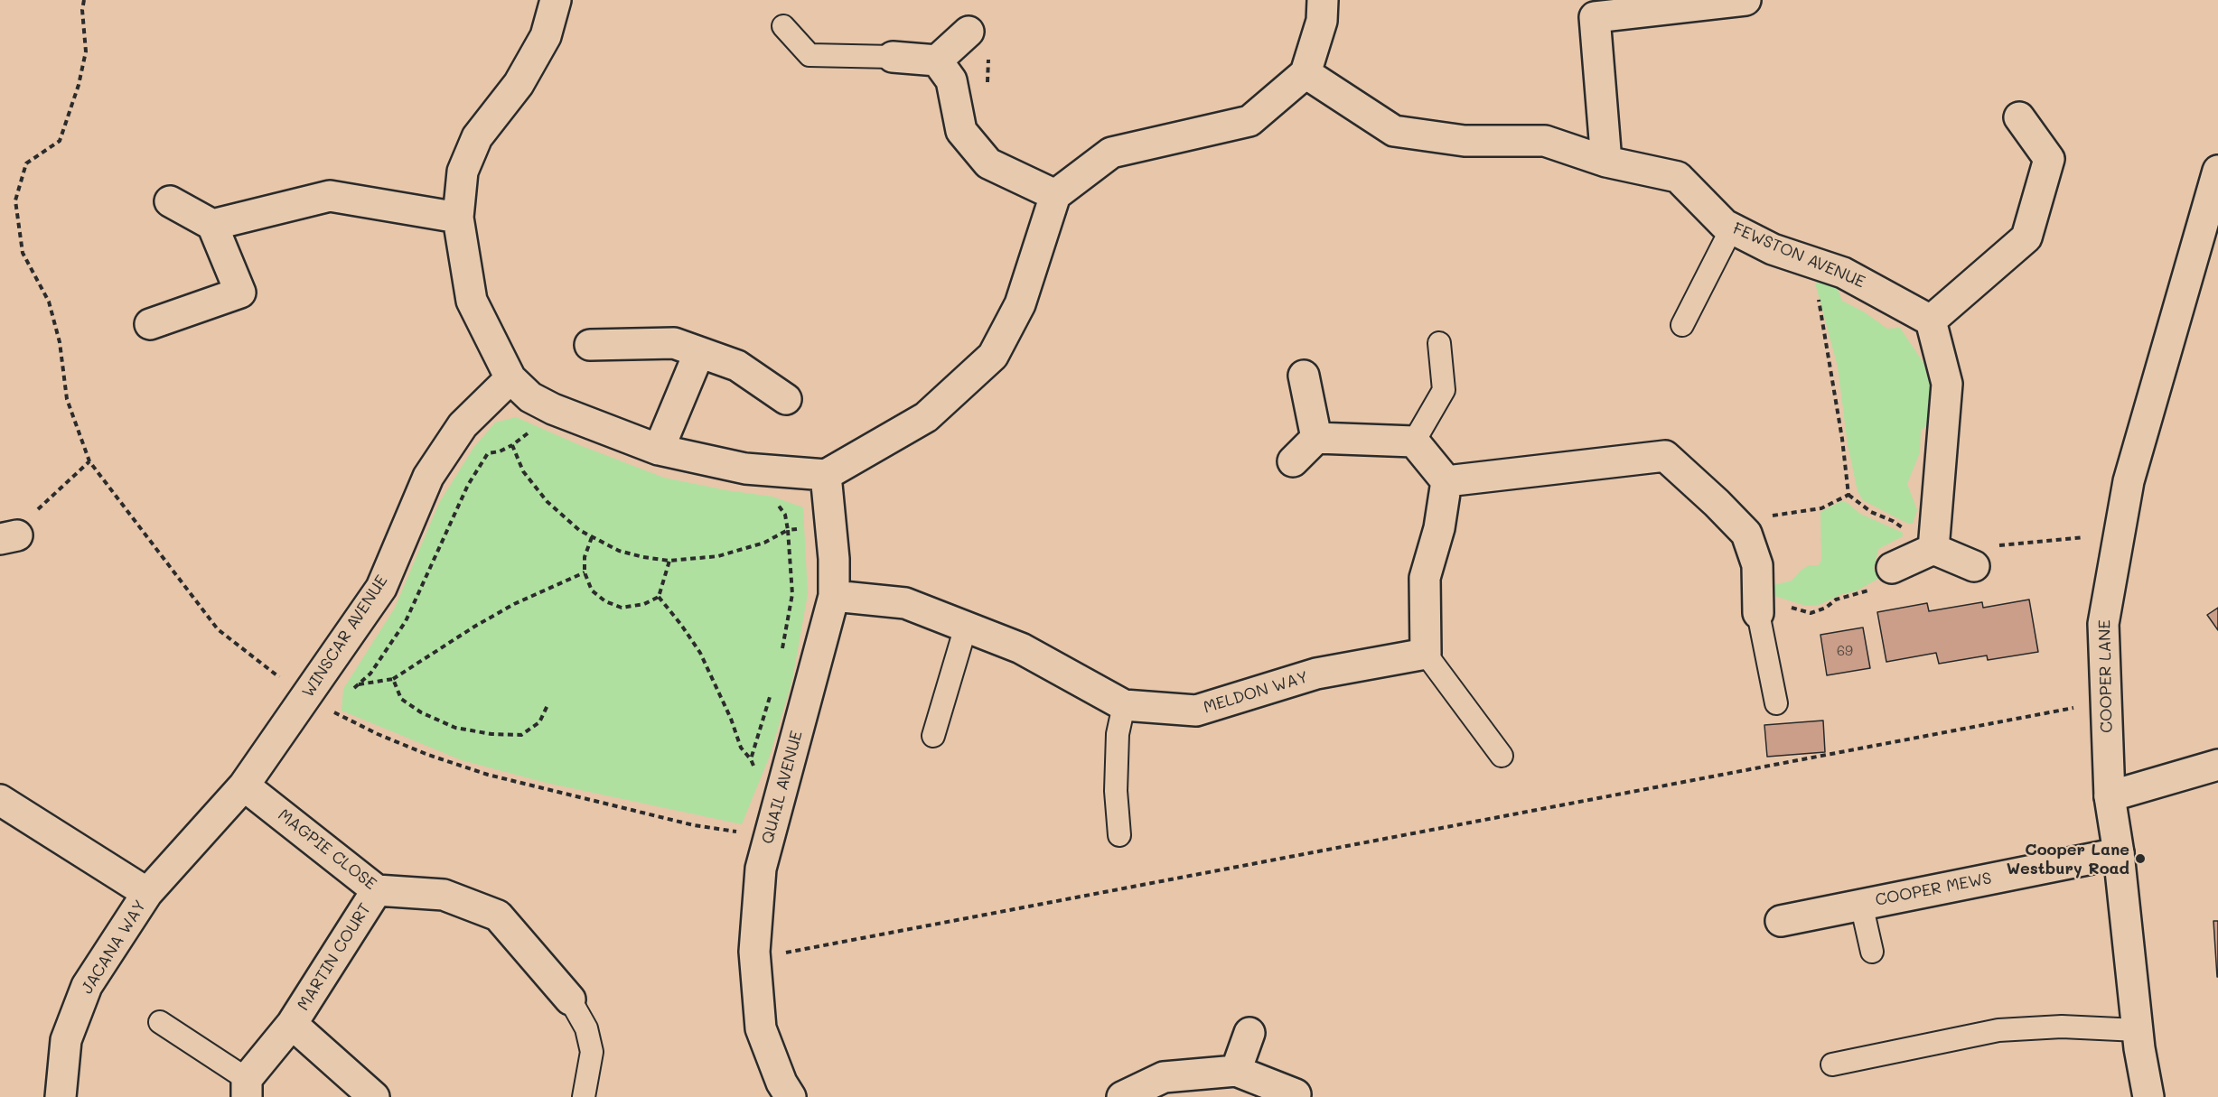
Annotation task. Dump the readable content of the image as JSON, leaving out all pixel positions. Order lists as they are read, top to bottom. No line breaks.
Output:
{"streets":{"street":["FEWSTON AVENUE","WINSCAR AVENUE","COOPER LANE","MELDON WAY","QUAIL AVENUE","MAGPIE CLOSE","COOPER MEWS","JACANA WAY","MARTIN COURT"]},"crossings":[["WINSCAR AVENUE","MAGPIE CLOSE"],["WINSCAR AVENUE","JACANA WAY"],["COOPER LANE","COOPER MEWS"],["MELDON WAY","QUAIL AVENUE"],["MAGPIE CLOSE","MARTIN COURT"]],"places":["Cooper Lane Westbury Road"],"house_numbers":["69"]}
